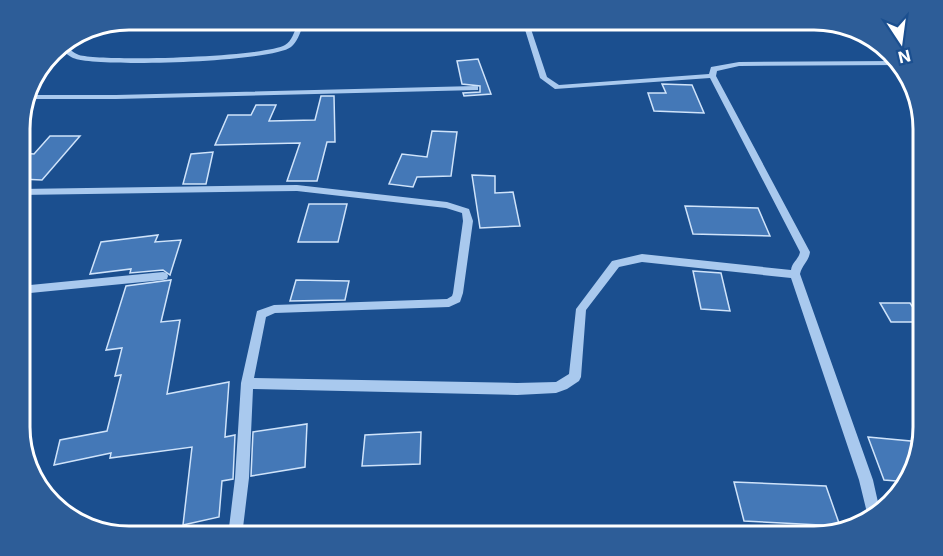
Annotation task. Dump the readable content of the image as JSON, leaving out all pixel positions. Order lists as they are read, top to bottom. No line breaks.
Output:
{"north":"bottom"}
